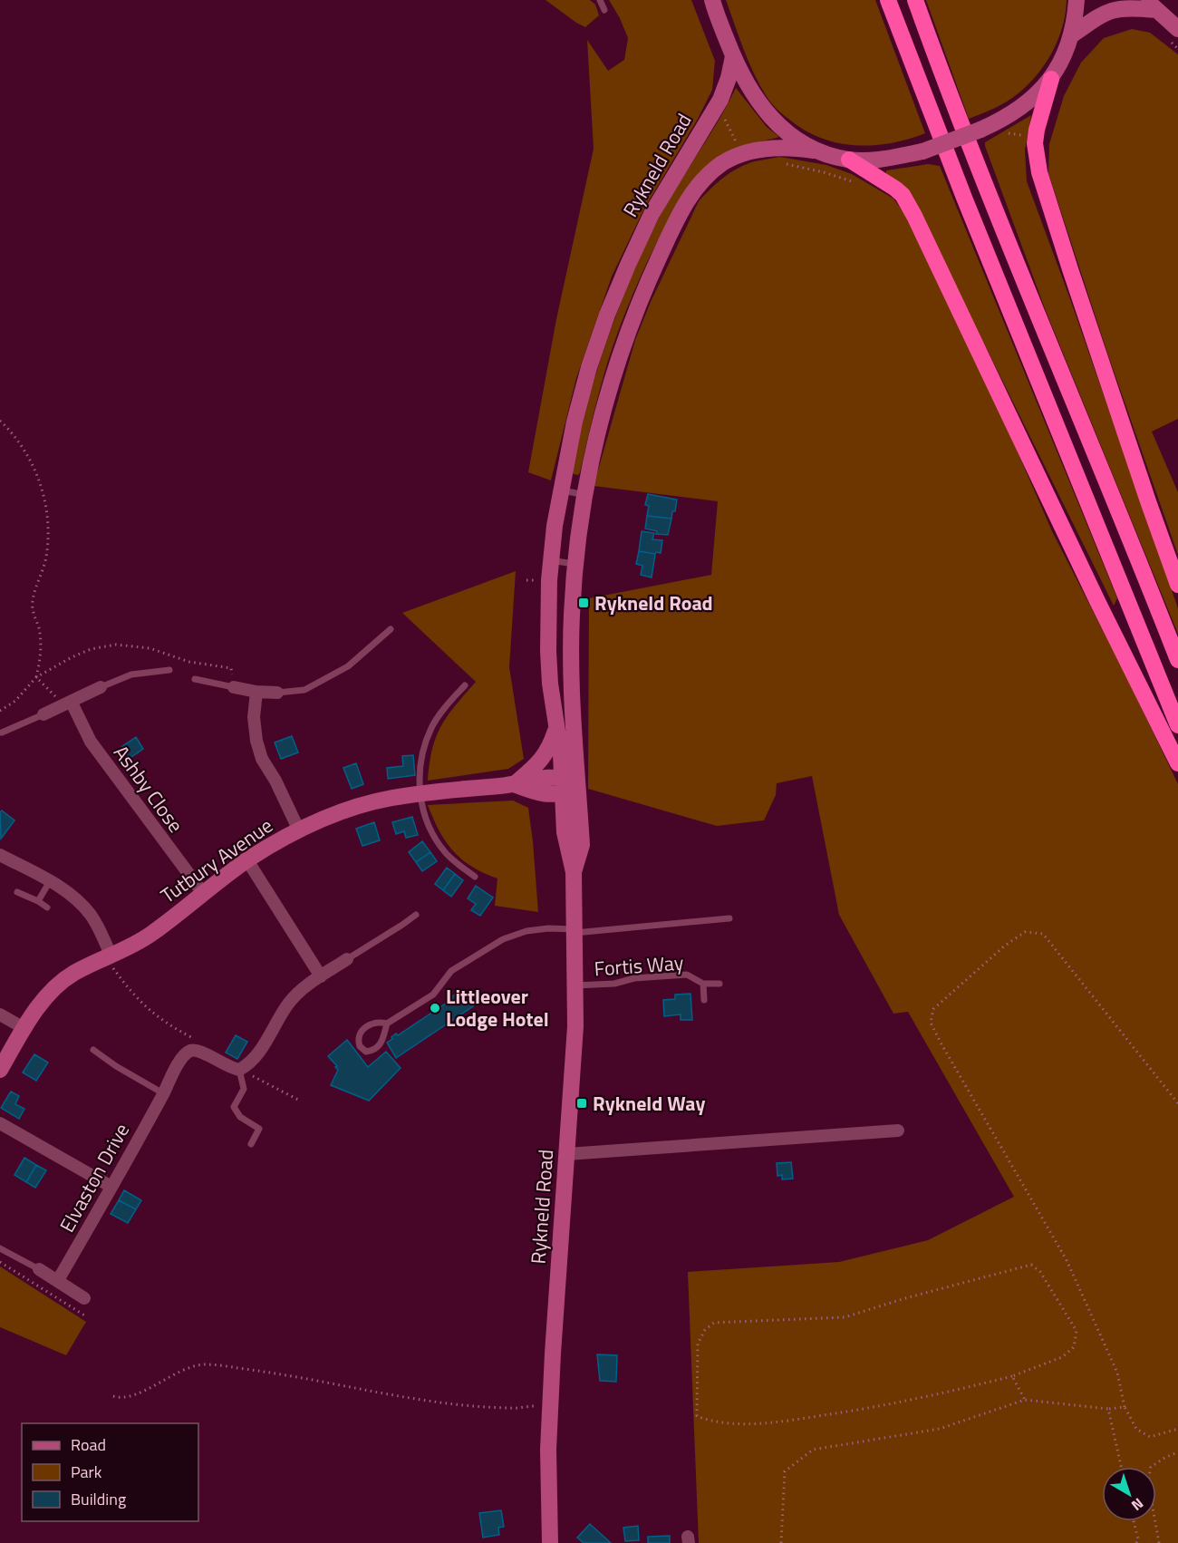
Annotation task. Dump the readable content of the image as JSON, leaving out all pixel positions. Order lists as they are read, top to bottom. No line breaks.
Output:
{"streets":{"street":["Rykneld Road","Ashby Close","Tutbury Avenue","Elvaston Drive"],"lane":["Fortis Way"]},"crossings":[["Rykneld Road","Tutbury Avenue"],["Rykneld Road","Fortis Way"],["Ashby Close","Tutbury Avenue"]],"places":{"transit":["Rykneld Road","Rykneld Way"],"other":["Littleover Lodge Hotel"]},"legend":["Road","Park","Building"],"north":"bottom right"}
